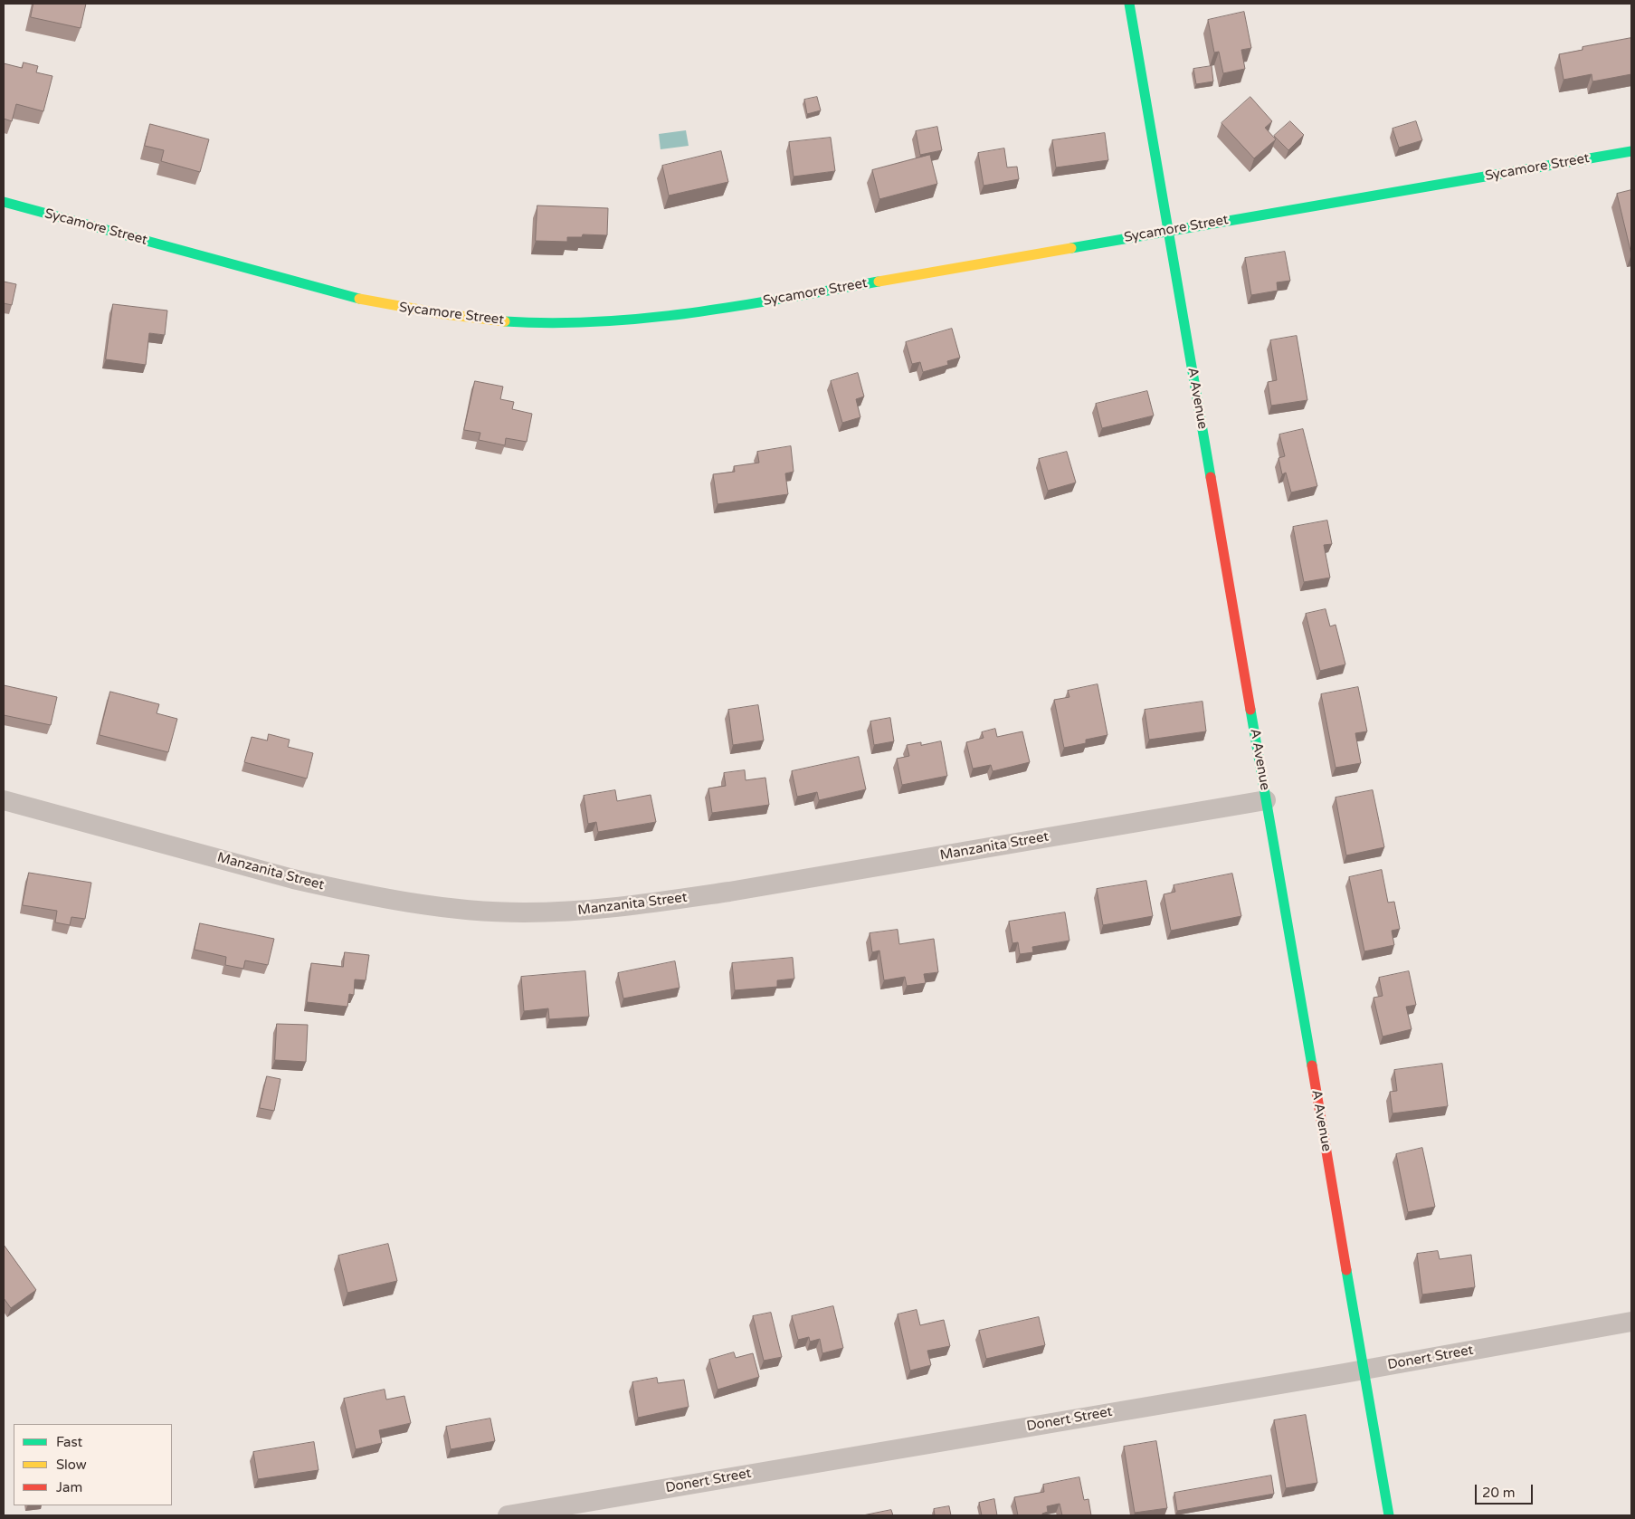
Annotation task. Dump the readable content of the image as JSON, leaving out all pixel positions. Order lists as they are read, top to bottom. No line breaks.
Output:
{"streets":{"street":["Sycamore Street","A Avenue","Manzanita Street","Donert Street"]},"crossings":[["Sycamore Street","A Avenue"],["A Avenue","Manzanita Street"],["A Avenue","Donert Street"]],"legend":["Fast","Slow","Jam"],"scale_bar":"20 m"}
